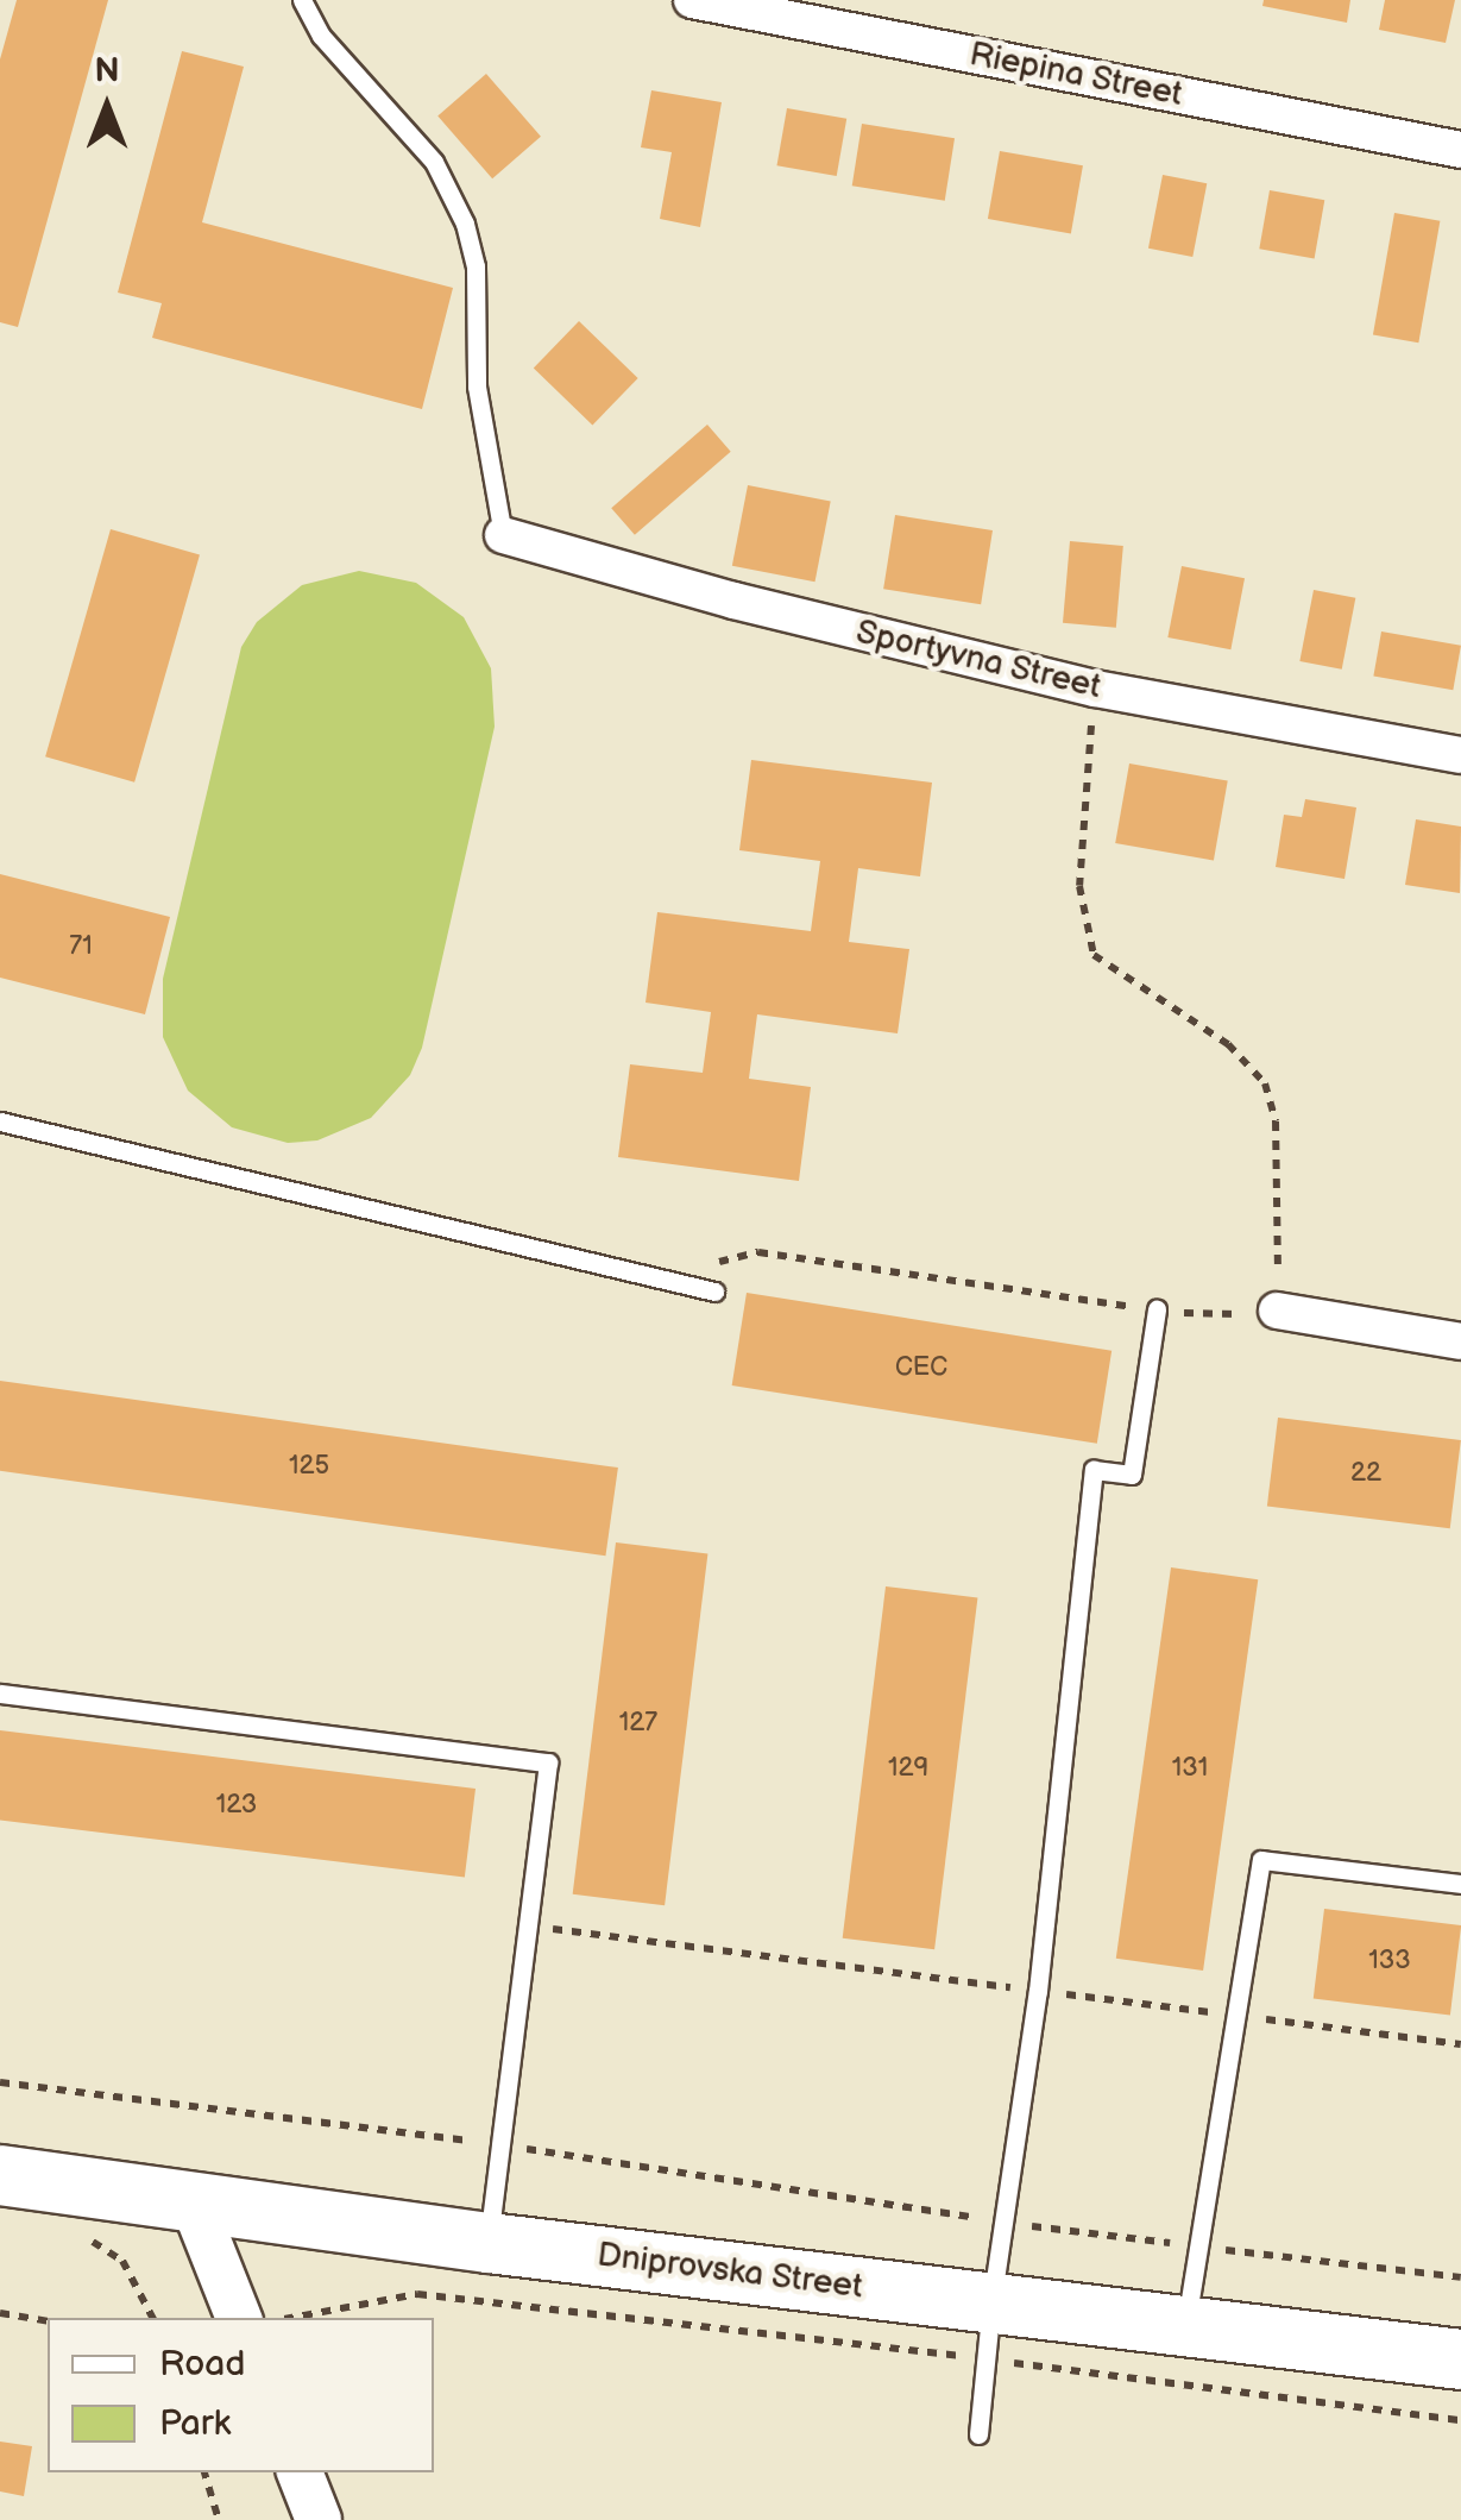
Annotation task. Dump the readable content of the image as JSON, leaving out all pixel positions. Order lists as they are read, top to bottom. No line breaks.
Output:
{"streets":{"highway":["Dniprovska Street"],"street":["Riepina Street","Sportyvna Street"]},"house_numbers":["71","СЕС","125","22","127","129","131","123","133"],"legend":["Road","Park"],"north":"top"}
